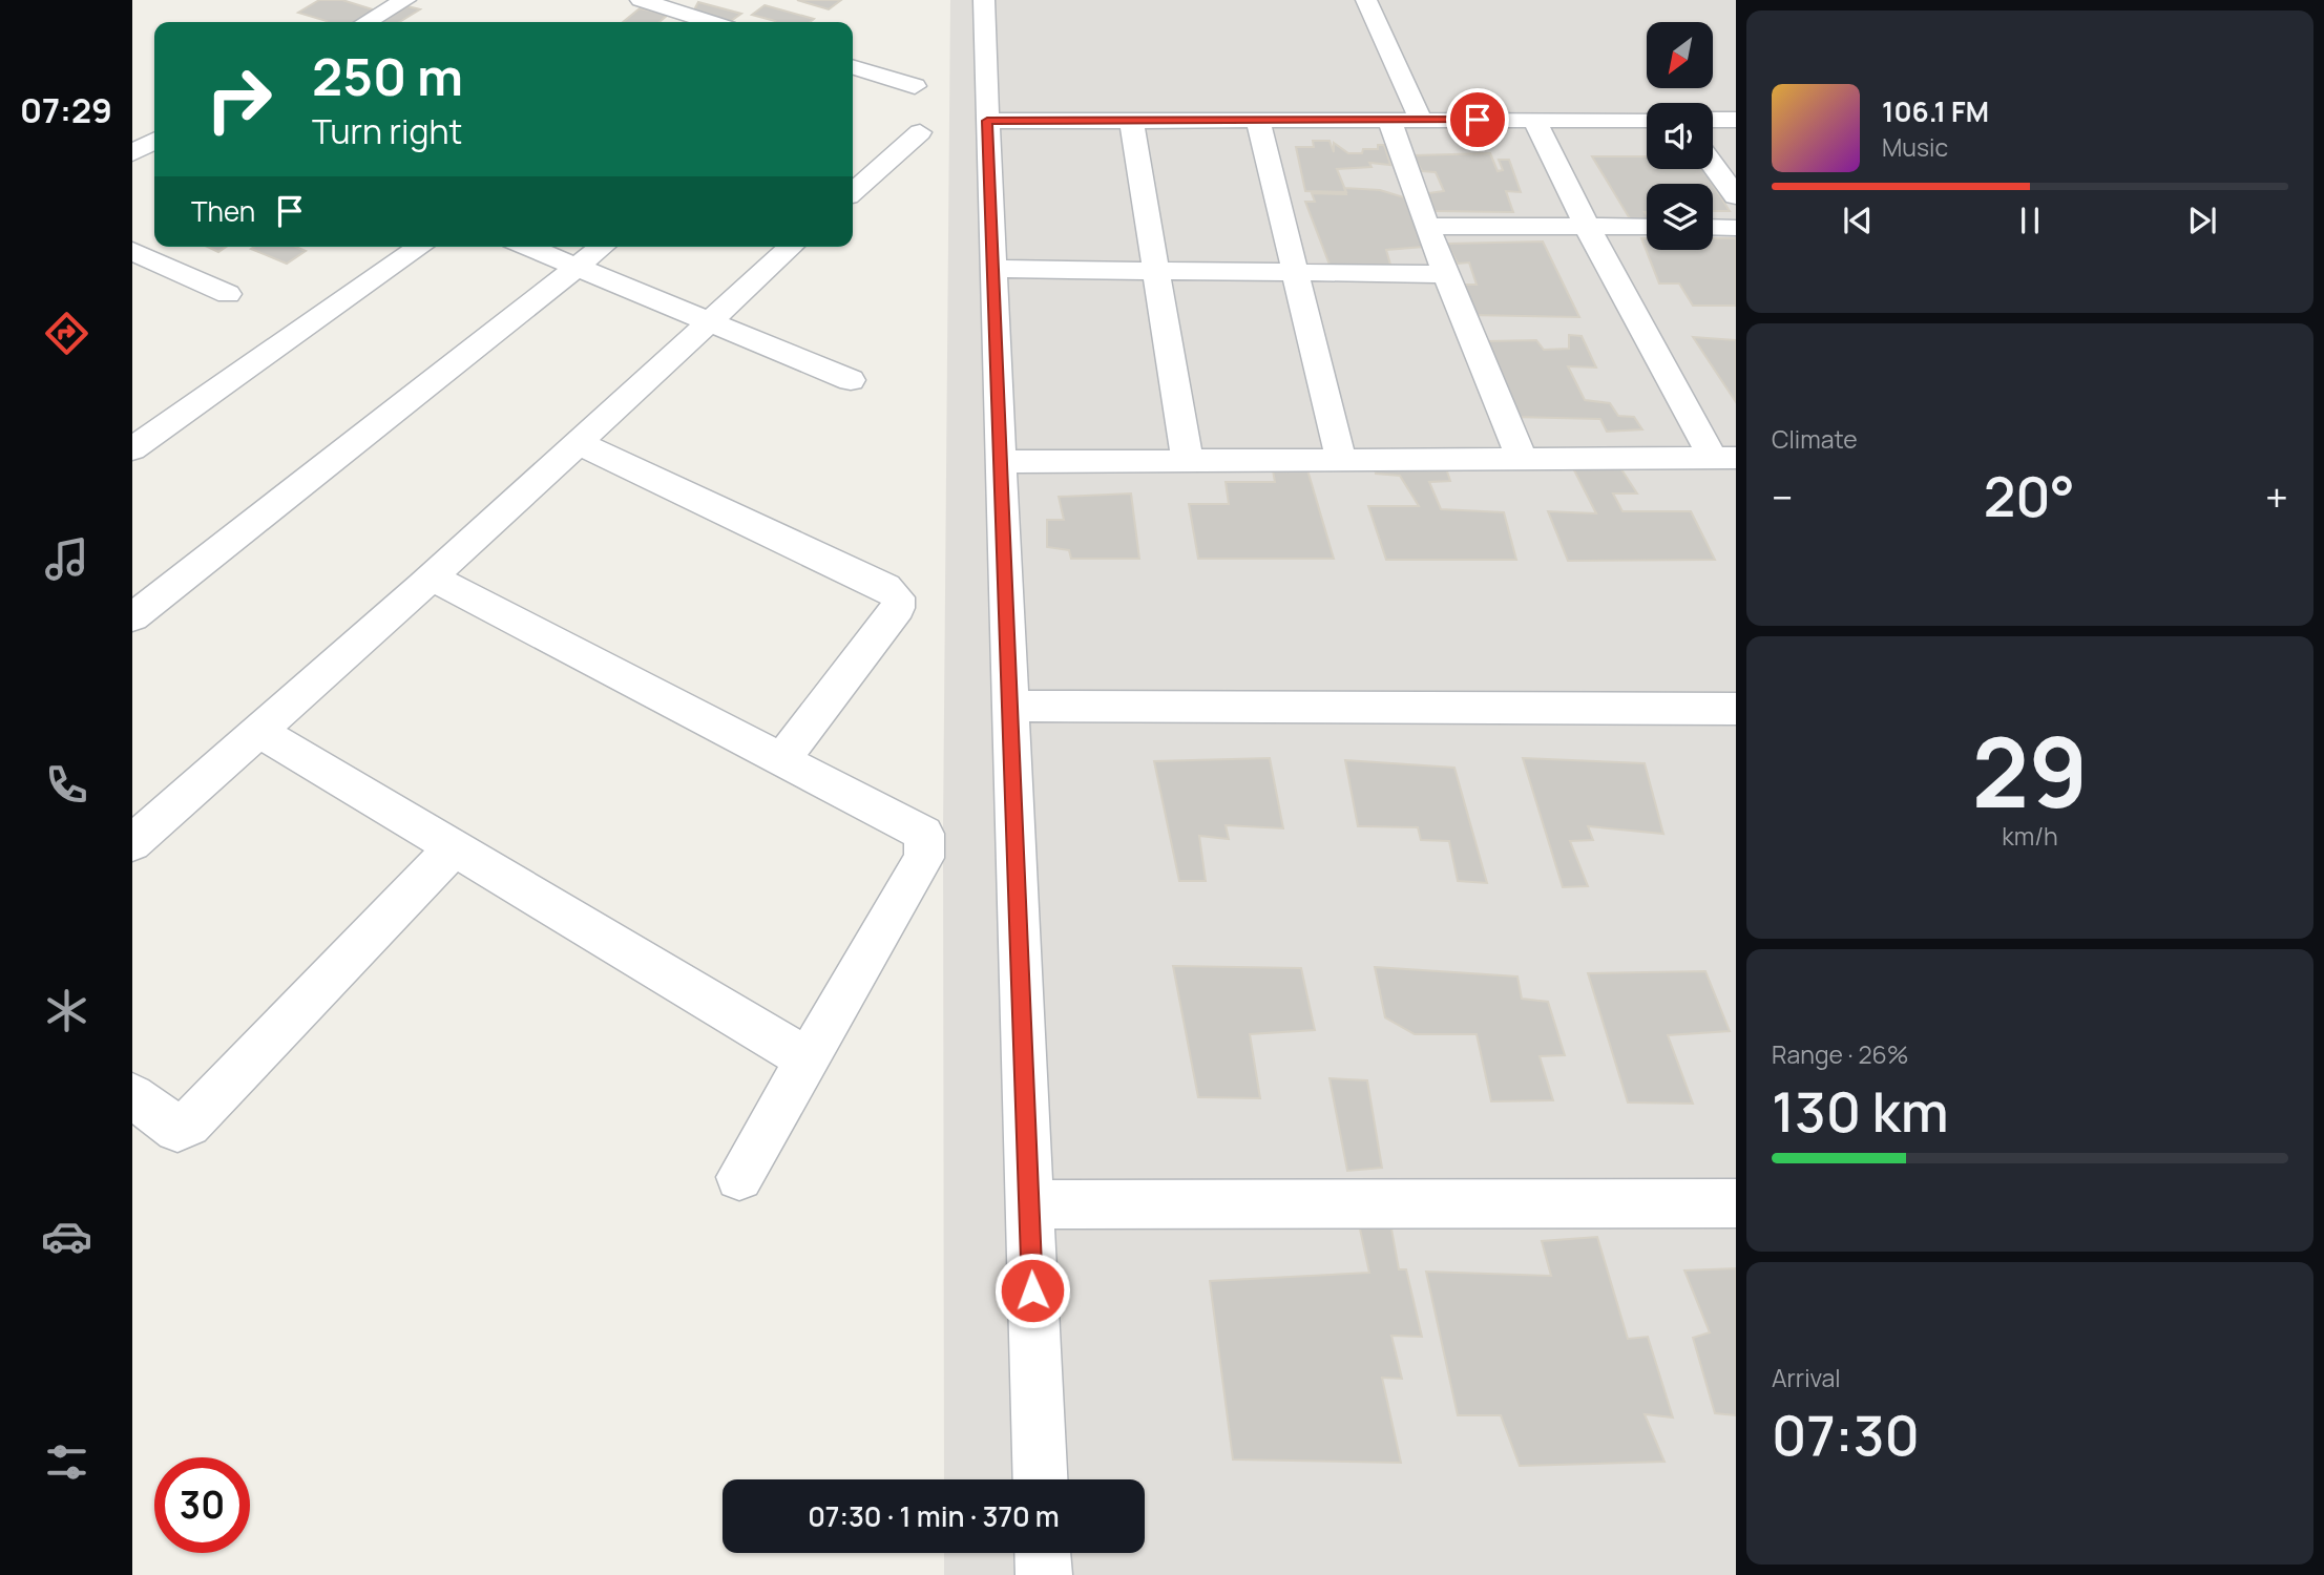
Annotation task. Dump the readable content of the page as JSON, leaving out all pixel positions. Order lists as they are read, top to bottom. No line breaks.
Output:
{"north":"bottom left","page":{"tabs":"07:29","turn":["250 m","Turn right"],"song":["106.1 FM","Music"],"then":"Then","tile":["Climate",["29","km/h"],["Range · 26%","130 km"],["Arrival","07:30"]],"heat":["−","20°","+"],"limit":"30","trip":"07:30 · 1 min · 370 m"}}
